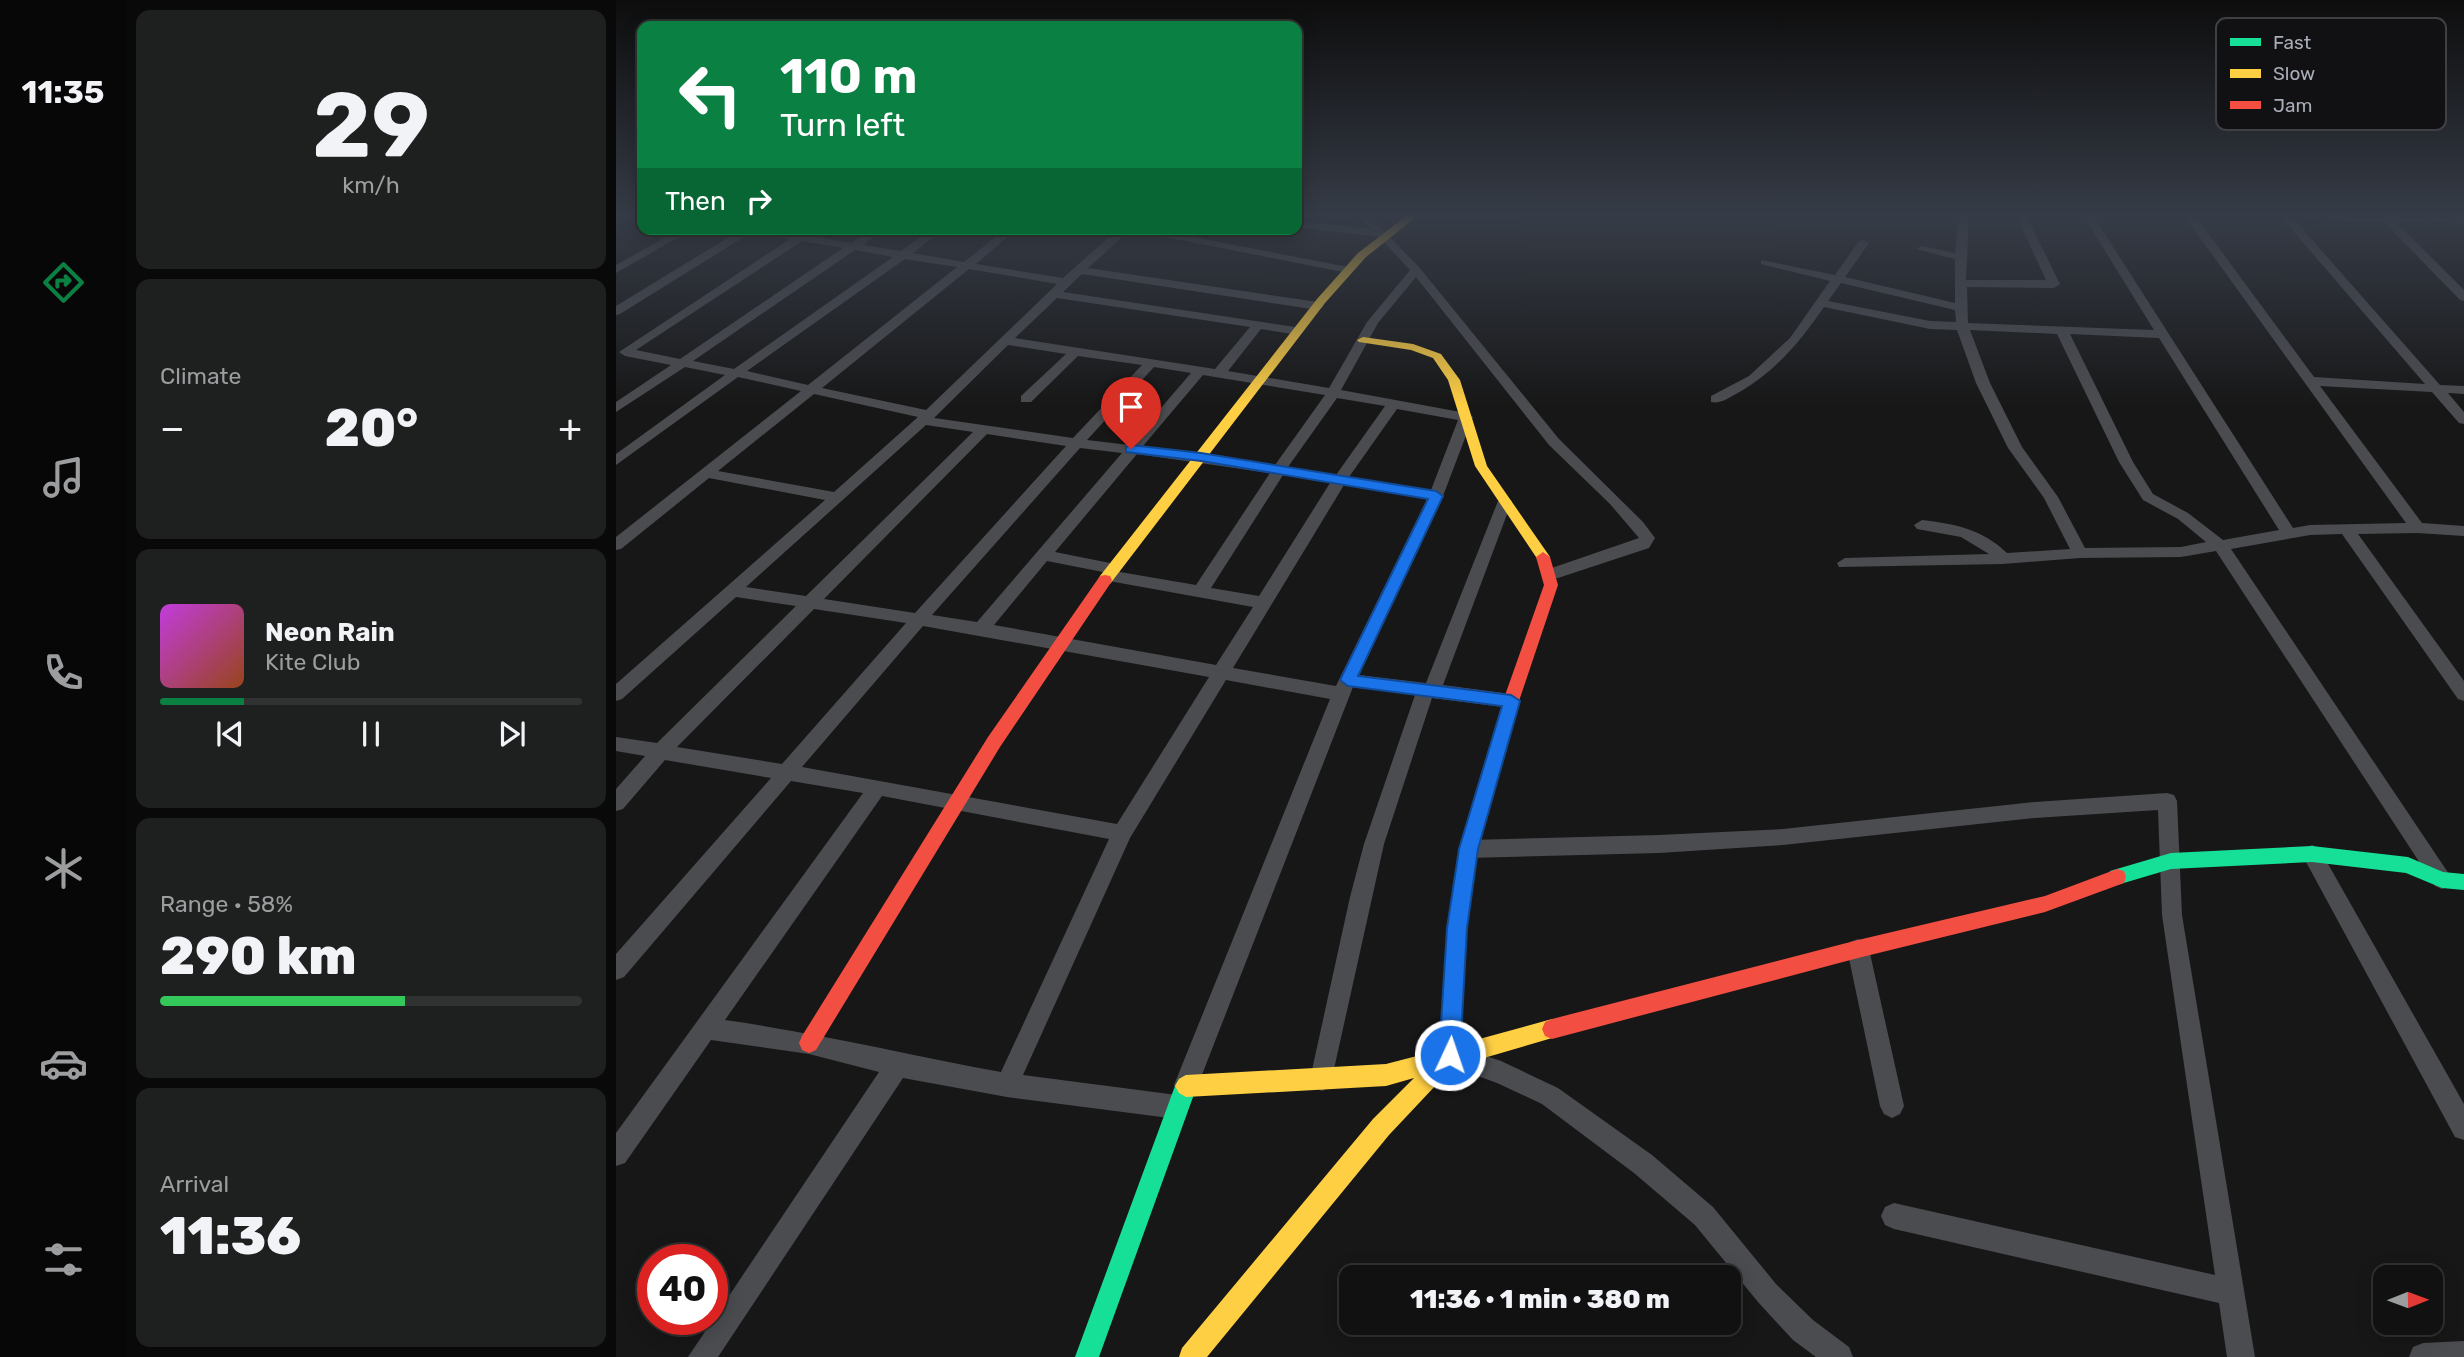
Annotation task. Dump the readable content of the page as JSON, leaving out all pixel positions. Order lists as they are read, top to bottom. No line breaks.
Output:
{"legend":["Fast","Slow","Jam"],"north":"right","page":{"tabs":"11:35","tile":[["29","km/h"],"Climate",["Range · 58%","290 km"],["Arrival","11:36"]],"turn":["110 m","Turn left"],"then":"Then","heat":["−","20°","+"],"song":["Neon Rain","Kite Club"],"limit":"40","trip":"11:36 · 1 min · 380 m"}}
